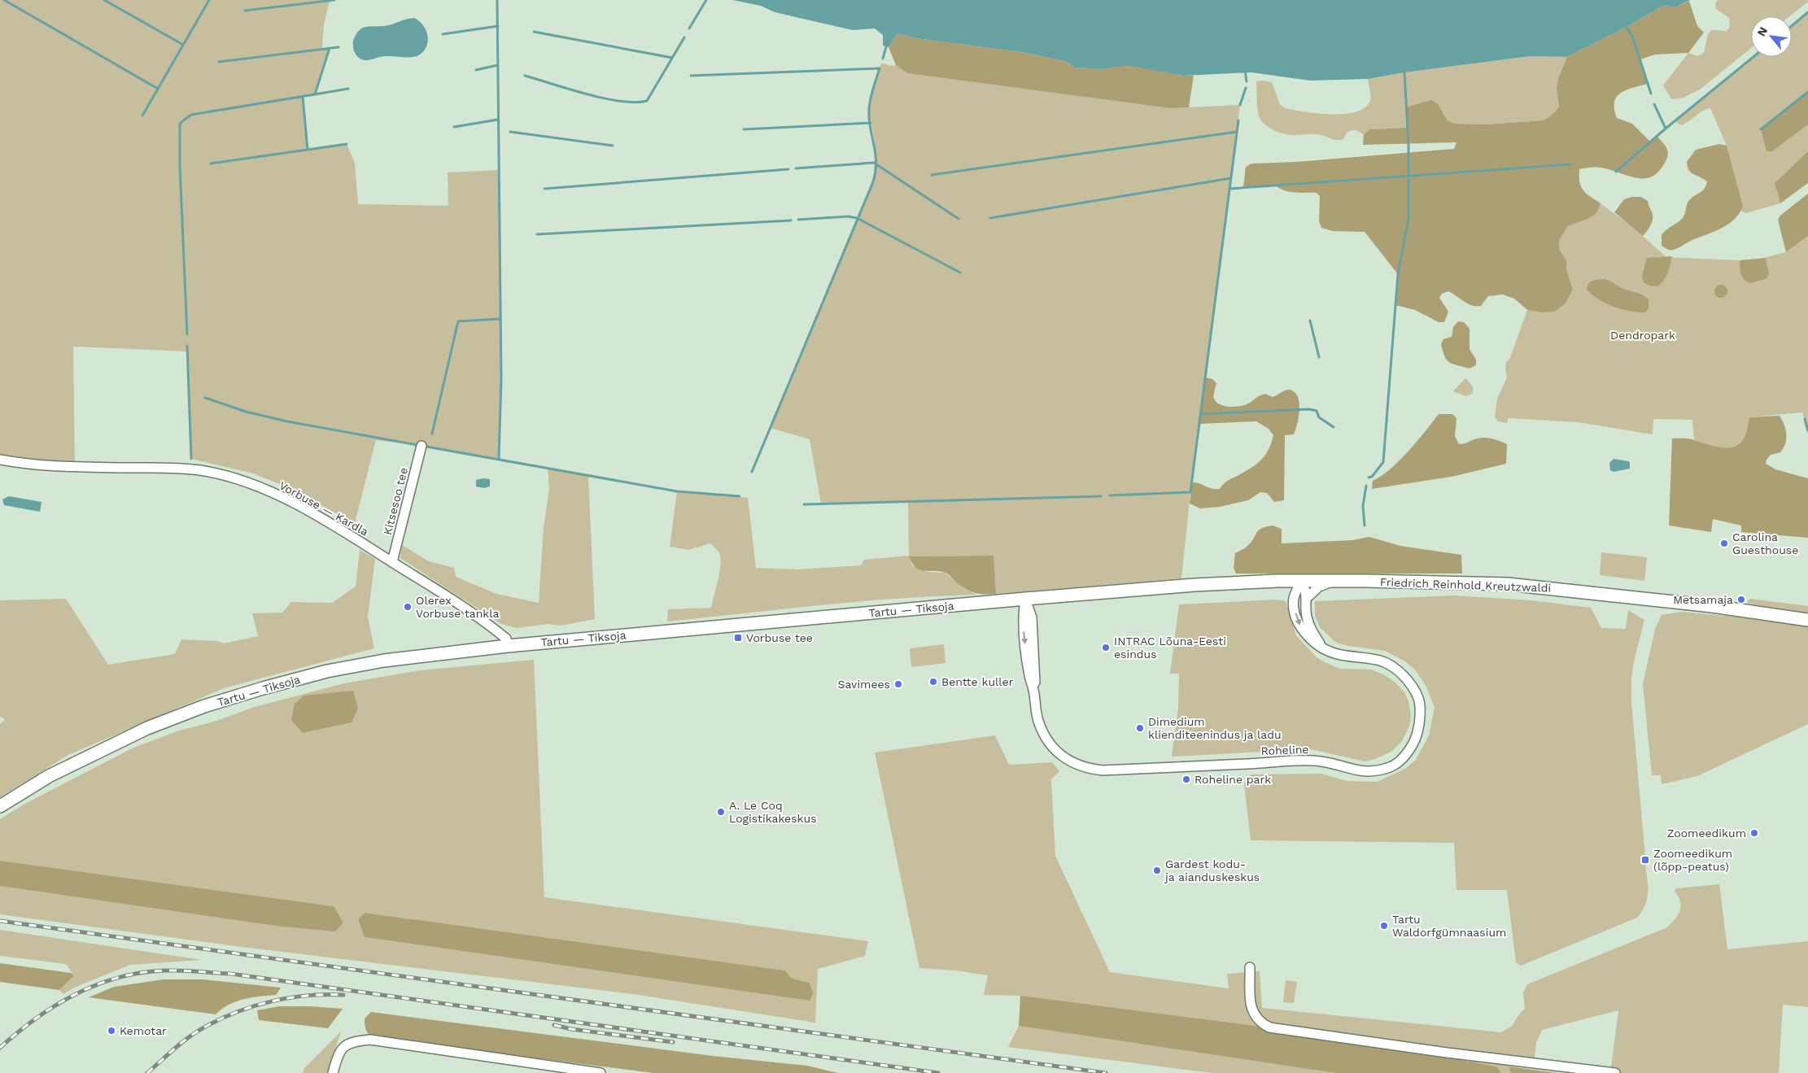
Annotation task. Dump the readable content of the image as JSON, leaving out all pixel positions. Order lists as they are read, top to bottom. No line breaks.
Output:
{"streets":{"main road":["Friedrich Reinhold Kreutzwaldi","Tartu — Tiksoja"],"street":["Kitsesoo tee","Vorbuse — Kardla","Roheline"]},"crossings":[["Kitsesoo tee","Vorbuse — Kardla"],["Vorbuse — Kardla","Tartu — Tiksoja"],["Friedrich Reinhold Kreutzwaldi","Tartu — Tiksoja"],["Friedrich Reinhold Kreutzwaldi","Roheline"],["Tartu — Tiksoja","Roheline"]],"parks":["Dendropark"],"places":{"other":["Carolina Guesthouse","Metsamaja","Olerex Vorbuse tankla","INTRAC Lõuna-Eesti esindus","Bentte kuller","Savimees","Dimedium klienditeenindus ja ladu","Roheline park","A. Le Coq Logistikakeskus","Zoomeedikum","Gardest kodu- ja aianduskeskus","Tartu Waldorfgümnaasium","Kemotar"],"transit":["Vorbuse tee","Zoomeedikum (lõpp-peatus)"]},"north":"top left"}
